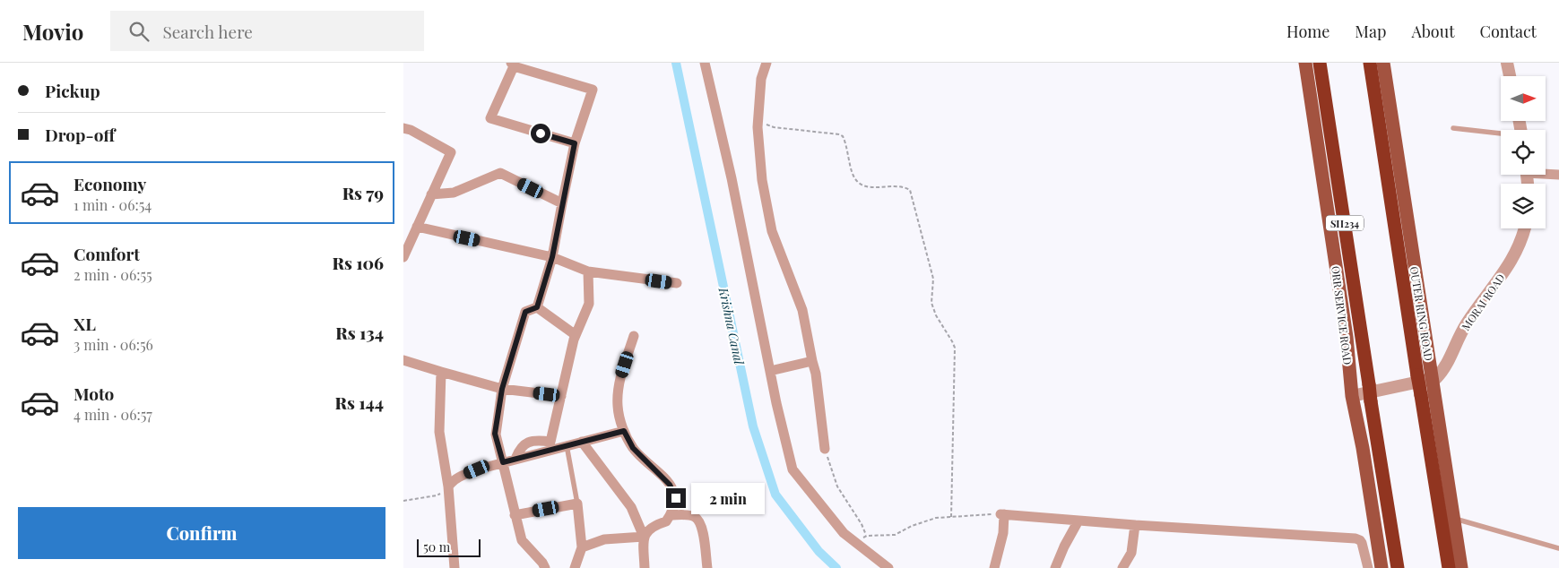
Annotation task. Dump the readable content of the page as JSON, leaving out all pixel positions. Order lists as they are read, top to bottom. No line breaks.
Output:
{"streets":{"highway":["SH234","OUTER RING ROAD"],"main road":["ORR SERVICE ROAD"],"street":["MORAI ROAD"]},"water":["Krishna Canal"],"scale_bar":"50 m","north":"right","page":{"header":"Movio","search":"Search here","nav":["Home","Map","About","Contact"],"banner":["Pickup","Drop-off"],"list":[{"name":"Economy","note":"1 min · 06:54","value":"Rs 79"},{"name":"Comfort","note":"2 min · 06:55","value":"Rs 106"},{"name":"XL","note":"3 min · 06:56","value":"Rs 134"},{"name":"Moto","note":"4 min · 06:57","value":"Rs 144"}],"bubble":"2 min","buttons":"Confirm","scale":"50 m"}}
